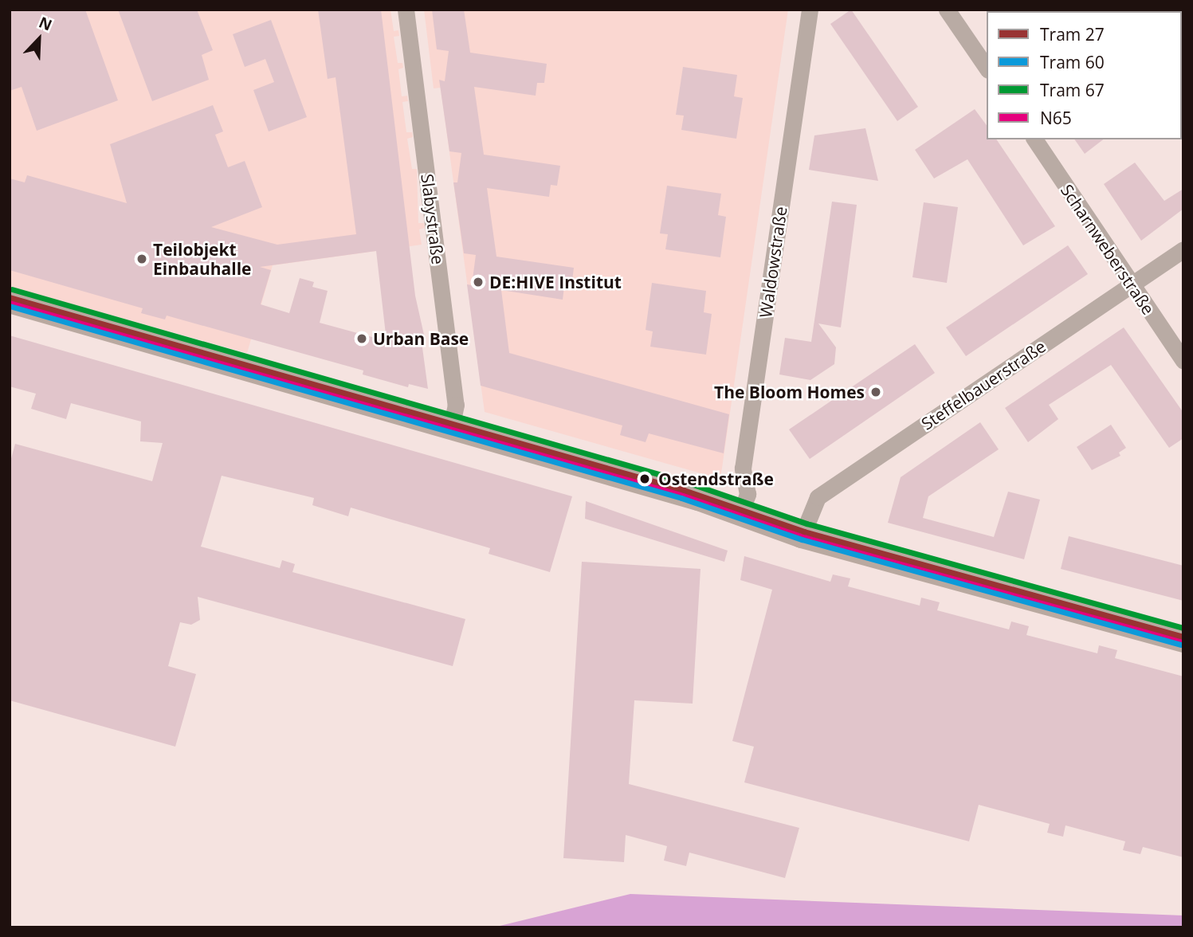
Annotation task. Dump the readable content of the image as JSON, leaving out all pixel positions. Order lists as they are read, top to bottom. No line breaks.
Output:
{"streets":{"street":["Slabystraße","Scharnweberstraße","Waldowstraße","Steffelbauerstraße"]},"crossings":[["Scharnweberstraße","Steffelbauerstraße"]],"places":["Teilobjekt Einbauhalle","DE:HIVE Institut","Urban Base","The Bloom Homes","Ostendstraße"],"lines":["tram line 67","tram line 27","transit line N65","tram line 60"],"legend":["Tram 27","Tram 60","Tram 67","N65"],"north":"top right"}
